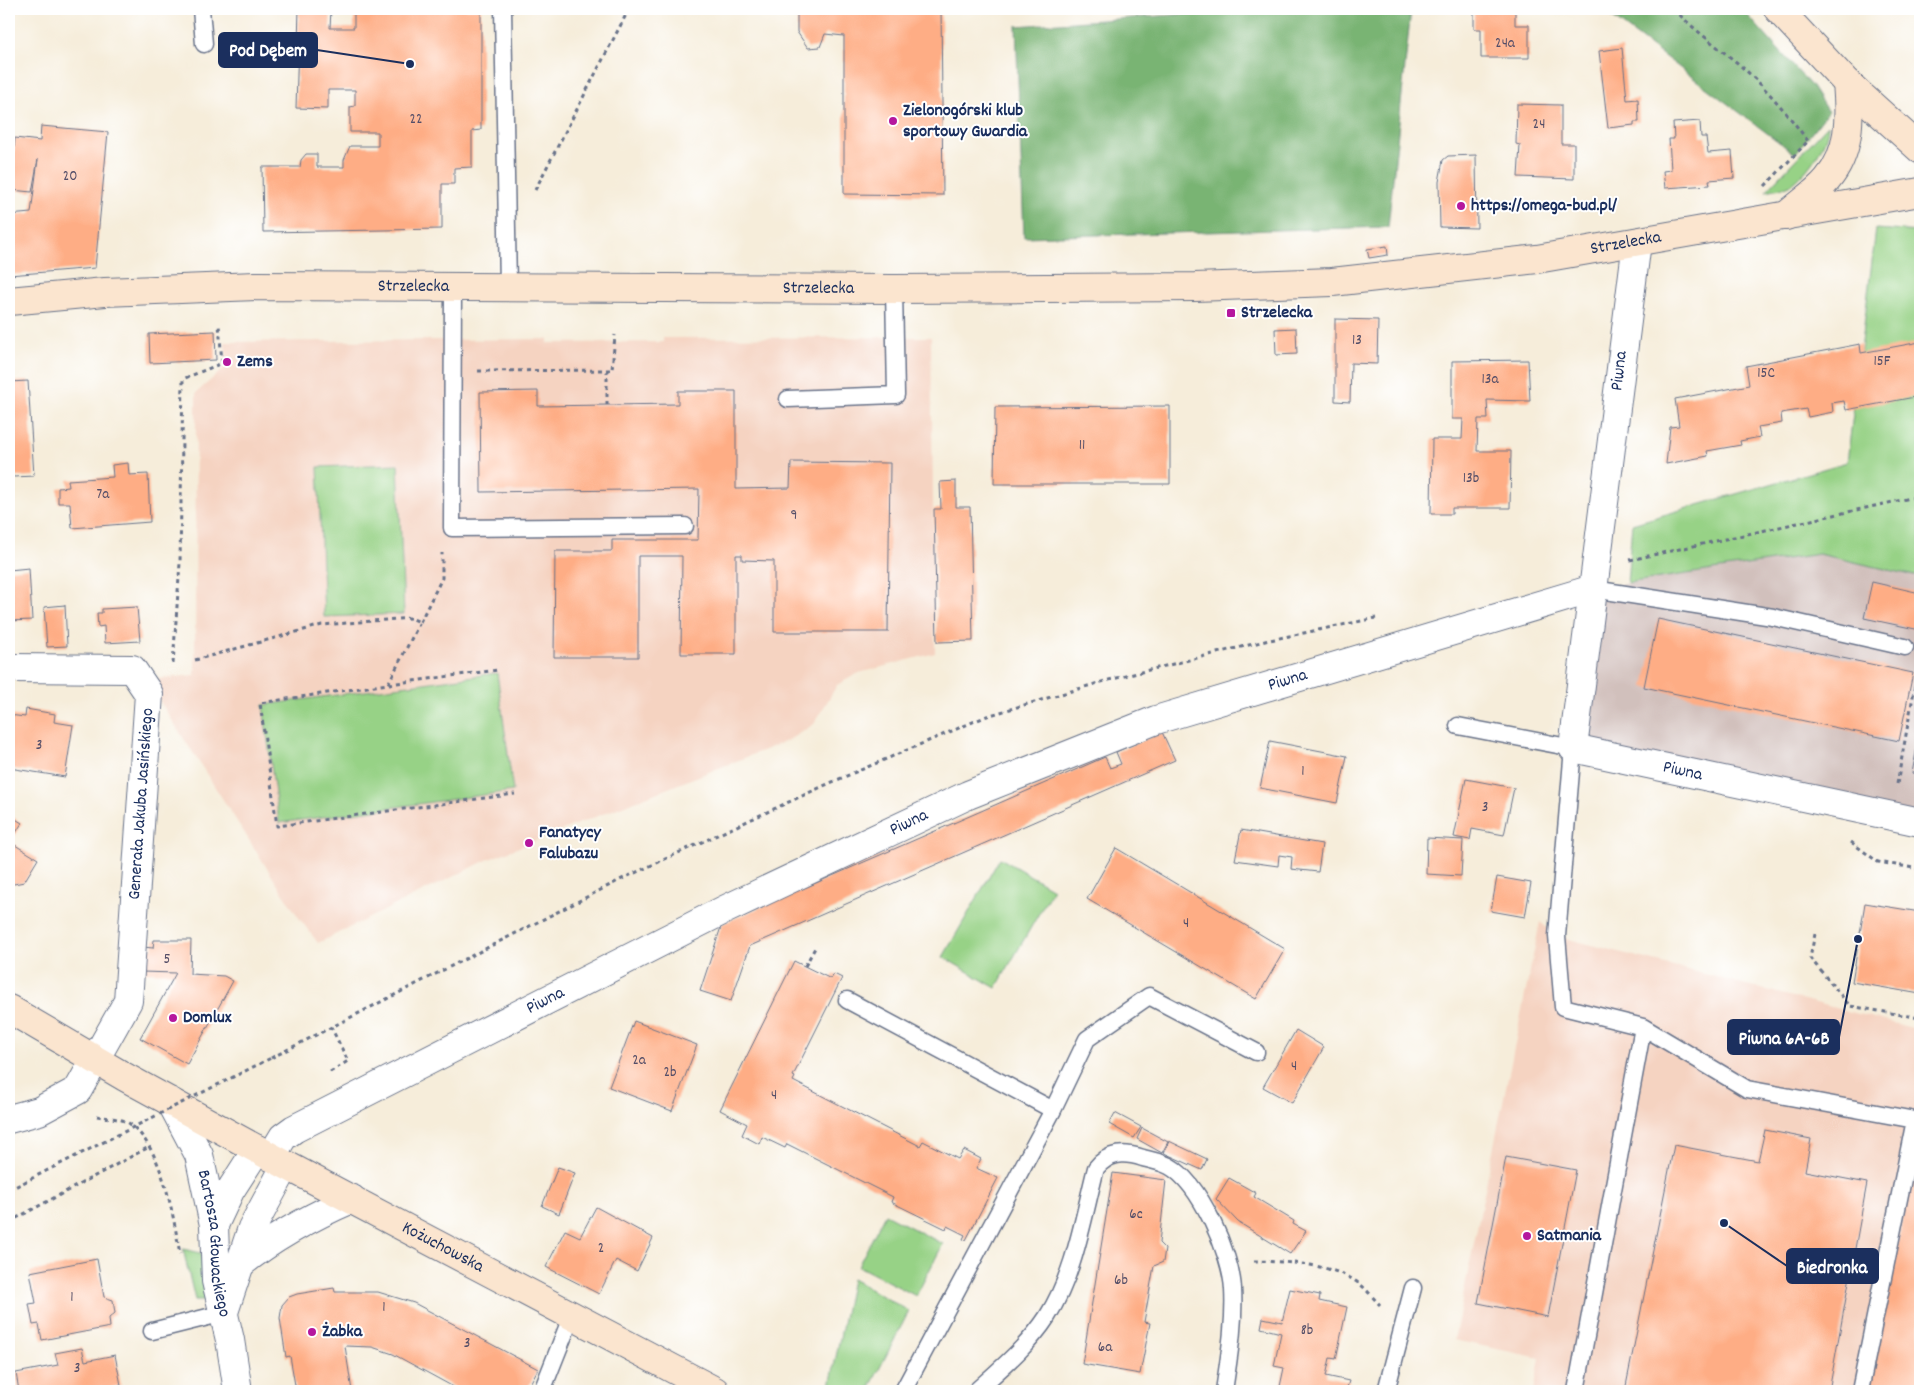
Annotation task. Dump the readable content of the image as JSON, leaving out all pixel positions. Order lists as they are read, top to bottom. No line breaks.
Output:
{"streets":{"street":["Strzelecka","Piwna","Generała Jakuba Jasińskiego","Bartosza Głowackiego","Kożuchowska"]},"crossings":[["Strzelecka","Piwna"],["Piwna","Kożuchowska"],["Generała Jakuba Jasińskiego","Kożuchowska"],["Bartosza Głowackiego","Kożuchowska"]],"places":{"other":["Pod Dębem","Zielonogórski klub sportowy Gwardia","https://omega-bud.pl/","Zems","Fanatycy Falubazu","Piwna 6A-6B","Domlux","Biedronka","Satmania","Żabka"],"transit":["Strzelecka"]},"house_numbers":["24a","22","24","20","13","15F","15C","13a","11","13b","7a","9","3","1","3","4","5","2a","4","2b","4","6c","2","6b","1","1","8b","3","6a","3"]}
